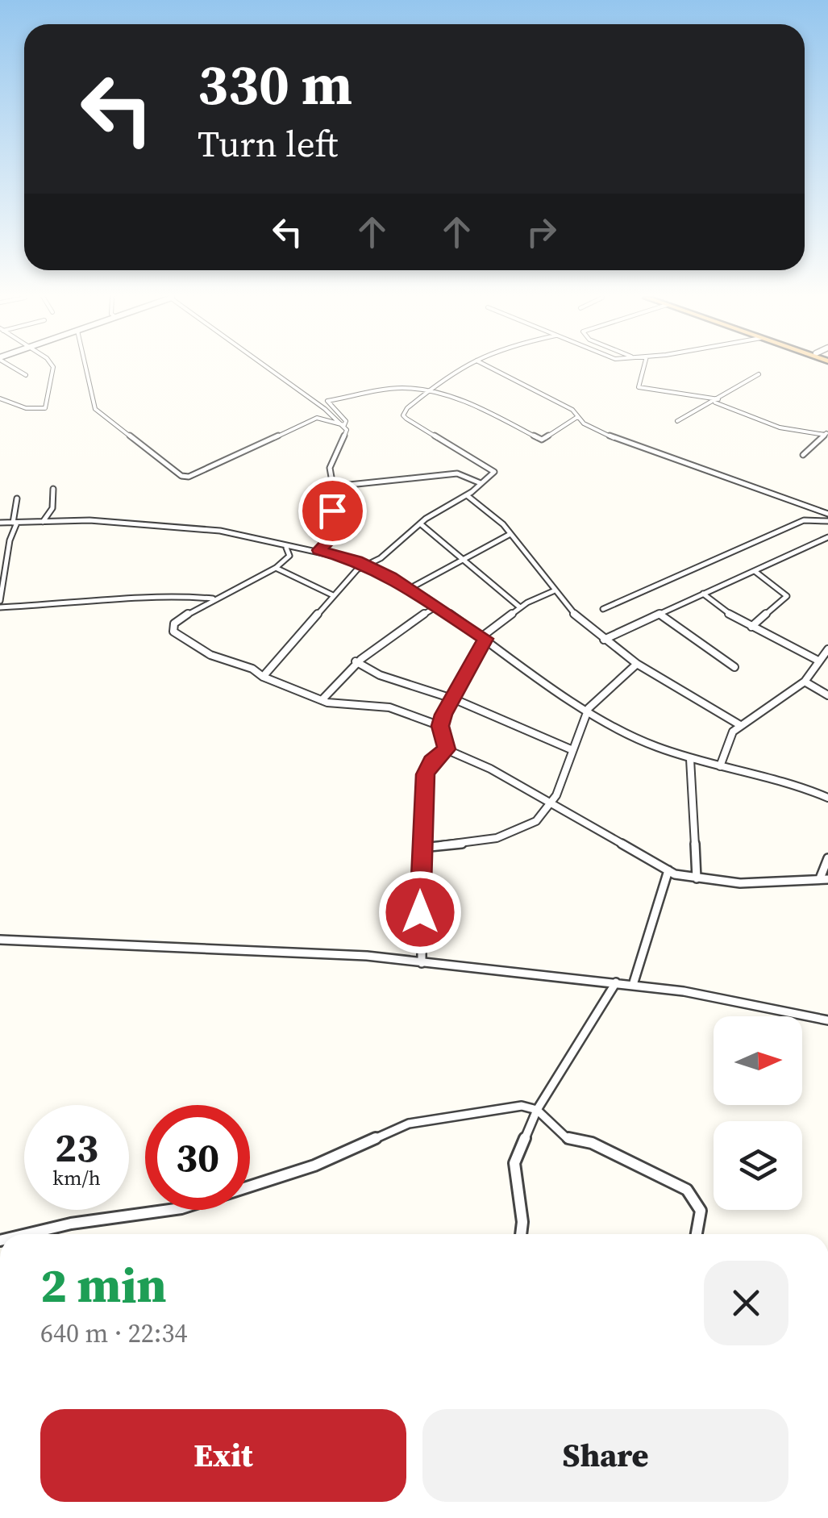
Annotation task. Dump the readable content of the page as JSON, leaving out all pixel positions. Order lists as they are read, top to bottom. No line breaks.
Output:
{"north":"right","page":{"turn":["330 m","Turn left"],"speed":"23 km/h","limit":"30","heading":["2 min","640 m · 22:34"],"buttons":["Exit","Share"]}}
